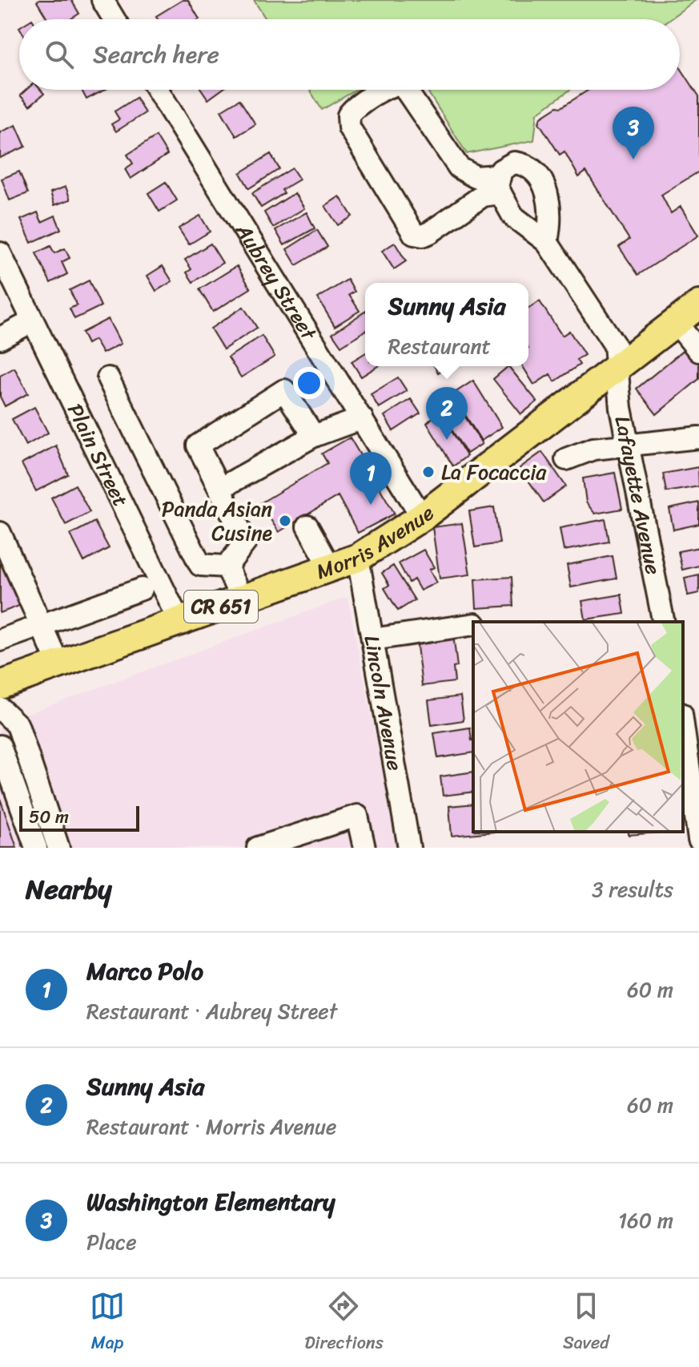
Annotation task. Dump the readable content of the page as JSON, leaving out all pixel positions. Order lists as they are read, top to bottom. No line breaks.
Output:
{"streets":{"main road":["Morris Avenue","CR 651"],"street":["Aubrey Street","Plain Street","Lafayette Avenue","Lincoln Avenue"]},"crossings":[["Aubrey Street","Morris Avenue"],["Plain Street","Morris Avenue"],["Lafayette Avenue","Morris Avenue"],["Morris Avenue","Lincoln Avenue"]],"places":["La Focaccia","Panda Asian Cusine"],"scale_bar":"50 m","page":{"search":"Search here","pins":["3","2","1"],"popup":["Sunny Asia","Restaurant"],"scale":"50 m","heading":["Nearby","3 results"],"list":[{"mark":"1","name":"Marco Polo","note":"Restaurant · Aubrey Street","value":"60 m"},{"mark":"2","name":"Sunny Asia","note":"Restaurant · Morris Avenue","value":"60 m"},{"mark":"3","name":"Washington Elementary","note":"Place","value":"160 m"}],"nav":["Map","Directions","Saved"]}}
